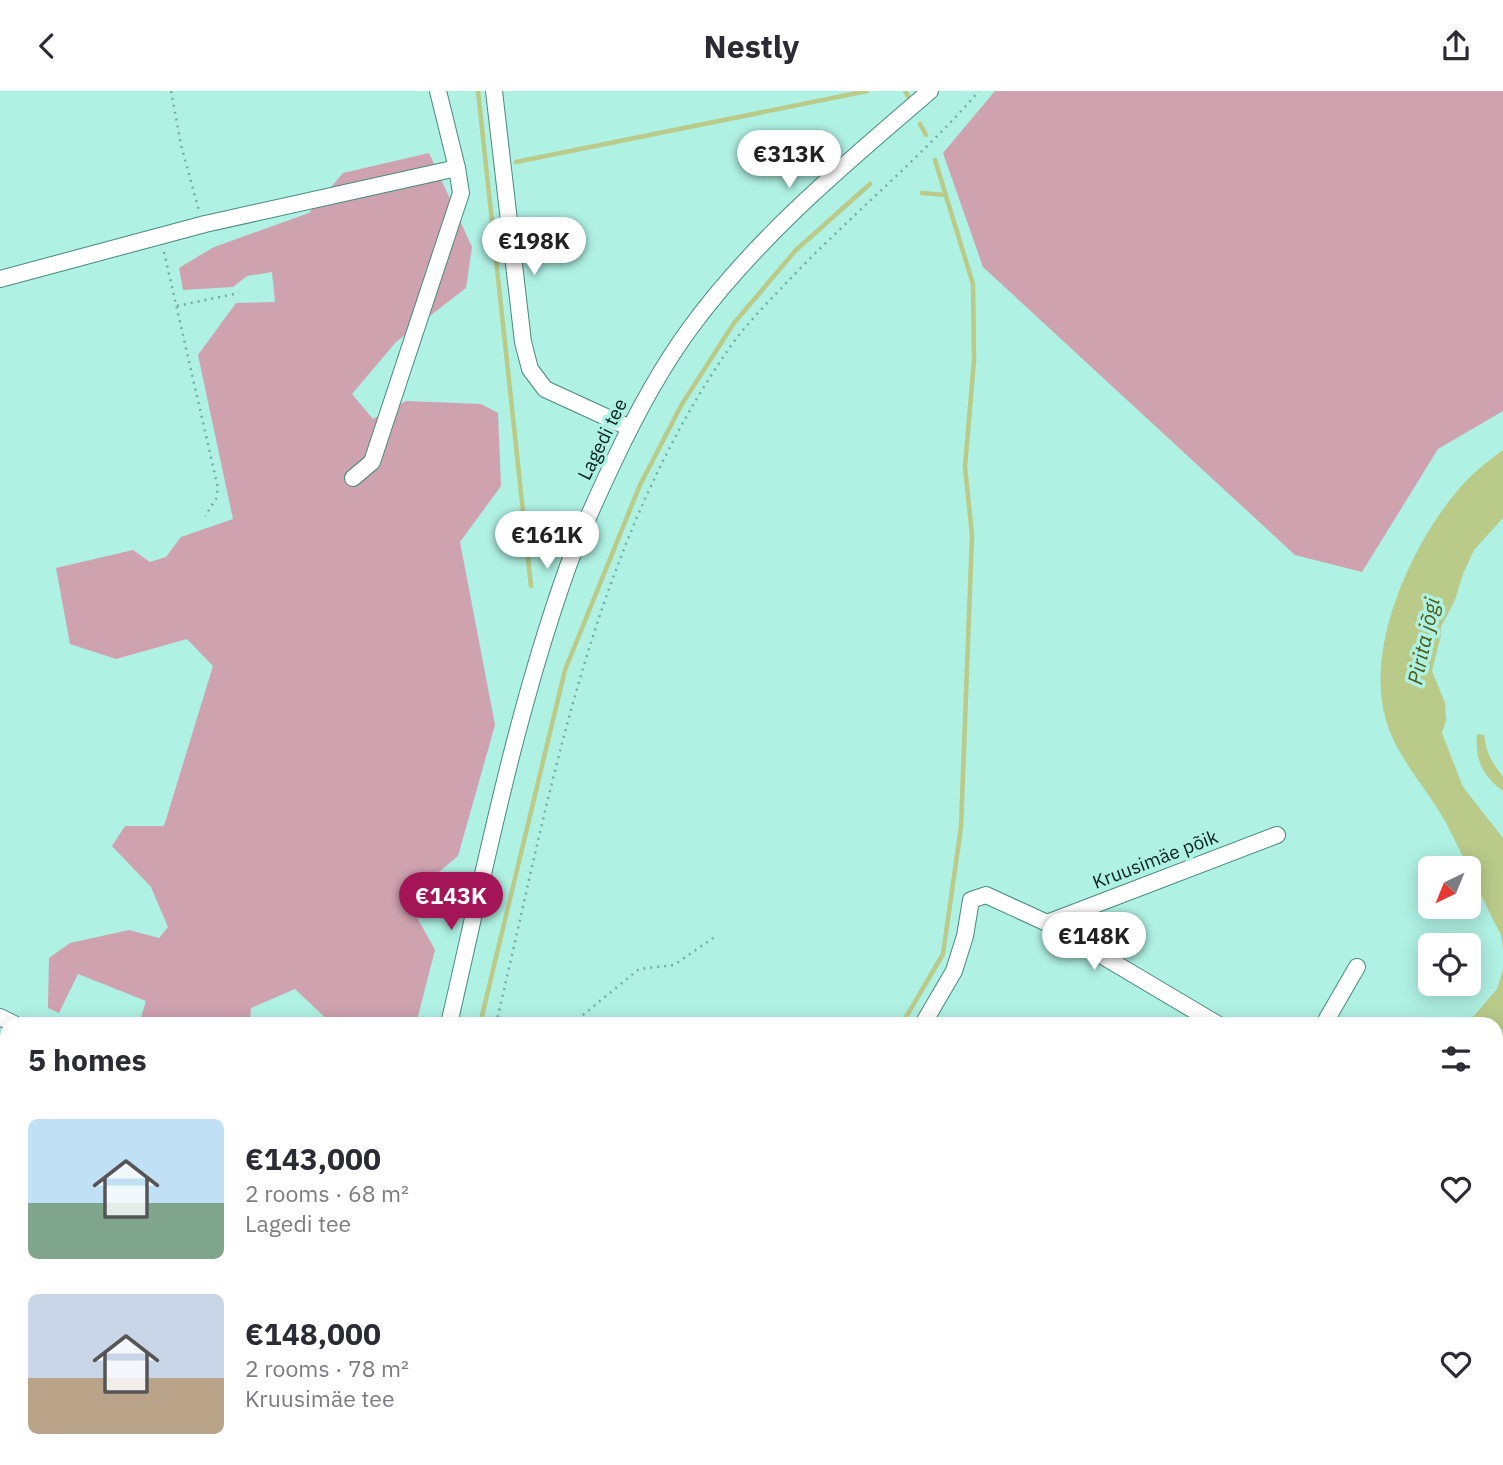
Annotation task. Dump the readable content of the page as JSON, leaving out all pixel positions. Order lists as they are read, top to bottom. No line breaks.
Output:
{"streets":{"street":["Lagedi tee","Kruusimäe põik"]},"water":["Pirita jõgi"],"north":"bottom left","page":{"header":"Nestly","price":["€313K","€198K","€161K","€143K","€148K"],"heading":"5 homes","list":[{"name":"€143,000","note":"2 rooms · 68 m² · Lagedi tee"},{"name":"€148,000","note":"2 rooms · 78 m² · Kruusimäe tee"}]}}
